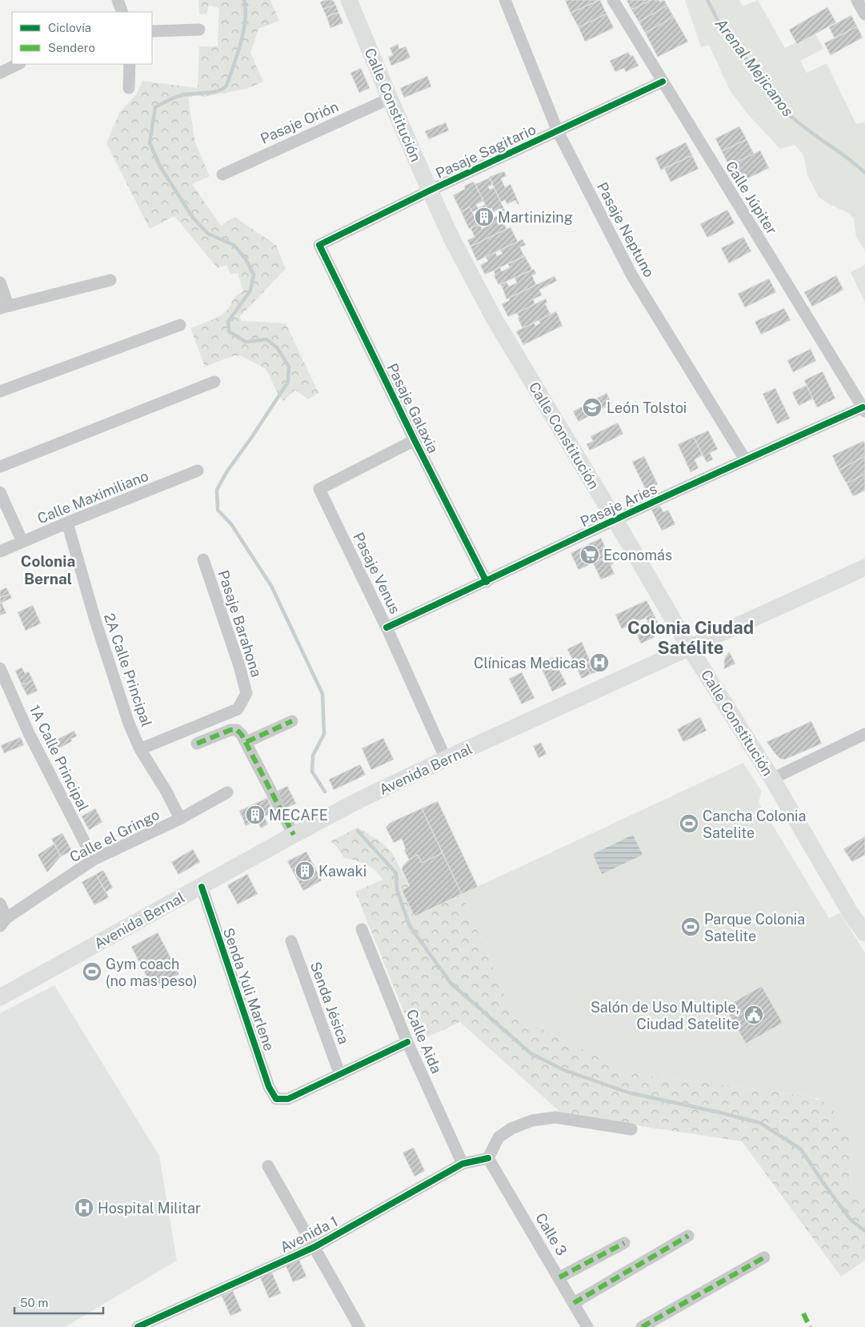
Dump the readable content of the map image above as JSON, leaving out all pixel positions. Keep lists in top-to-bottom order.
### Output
{
  "streets": {
    "main road": ["Calle Constitución", "Avenida Bernal"],
    "street": [
      "Pasaje Orión",
      "Pasaje Sagitario",
      "Calle Júpiter",
      "Pasaje Neptuno",
      "Pasaje Galaxia",
      "Calle Maximiliano",
      "Pasaje Aries",
      "Pasaje Venus",
      "Pasaje Barahona",
      "2A Calle Principal",
      "1A Calle Principal",
      "Calle el Gringo",
      "Senda Yuli Marlene",
      "Senda Jésica",
      "Calle Aida",
      "Avenida 1",
      "Calle 3"
    ]
  },
  "crossings": [
    ["Calle Constitución", "Pasaje Orión"],
    ["Calle Constitución", "Pasaje Sagitario"],
    ["Calle Constitución", "Pasaje Aries"],
    ["Calle Constitución", "Avenida Bernal"],
    ["Pasaje Sagitario", "Calle Júpiter"],
    ["Pasaje Sagitario", "Pasaje Neptuno"],
    ["Pasaje Sagitario", "Pasaje Galaxia"],
    ["Calle Júpiter", "Pasaje Aries"],
    ["Pasaje Neptuno", "Pasaje Aries"],
    ["Pasaje Galaxia", "Pasaje Aries"],
    ["Pasaje Galaxia", "Pasaje Venus"],
    ["Calle Maximiliano", "2A Calle Principal"],
    ["Pasaje Aries", "Pasaje Venus"],
    ["Pasaje Venus", "Avenida Bernal"],
    ["Pasaje Barahona", "2A Calle Principal"],
    ["2A Calle Principal", "Calle el Gringo"],
    ["1A Calle Principal", "Calle el Gringo"],
    ["Avenida Bernal", "Senda Yuli Marlene"],
    ["Senda Yuli Marlene", "Senda Jésica"],
    ["Calle Aida", "Avenida 1"],
    ["Avenida 1", "Calle 3"]
  ],
  "districts": ["Colonia Bernal", "Colonia Ciudad Satélite"],
  "water": ["Arenal Mejicanos"],
  "places": {
    "building": ["Martinizing", "MECAFE", "Kawaki"],
    "school or university": ["León Tolstoi"],
    "supermarket": ["Economás"],
    "hospital": ["Clínicas Medicas", "Hospital Militar"],
    "sports": ["Cancha Colonia Satelite", "Parque Colonia Satelite", "Gym coach (no mas peso)"],
    "public building": ["Salón de Uso Multiple, Ciudad Satelite"]
  },
  "legend": ["Ciclovía", "Sendero"],
  "scale_bar": "50 m"
}
